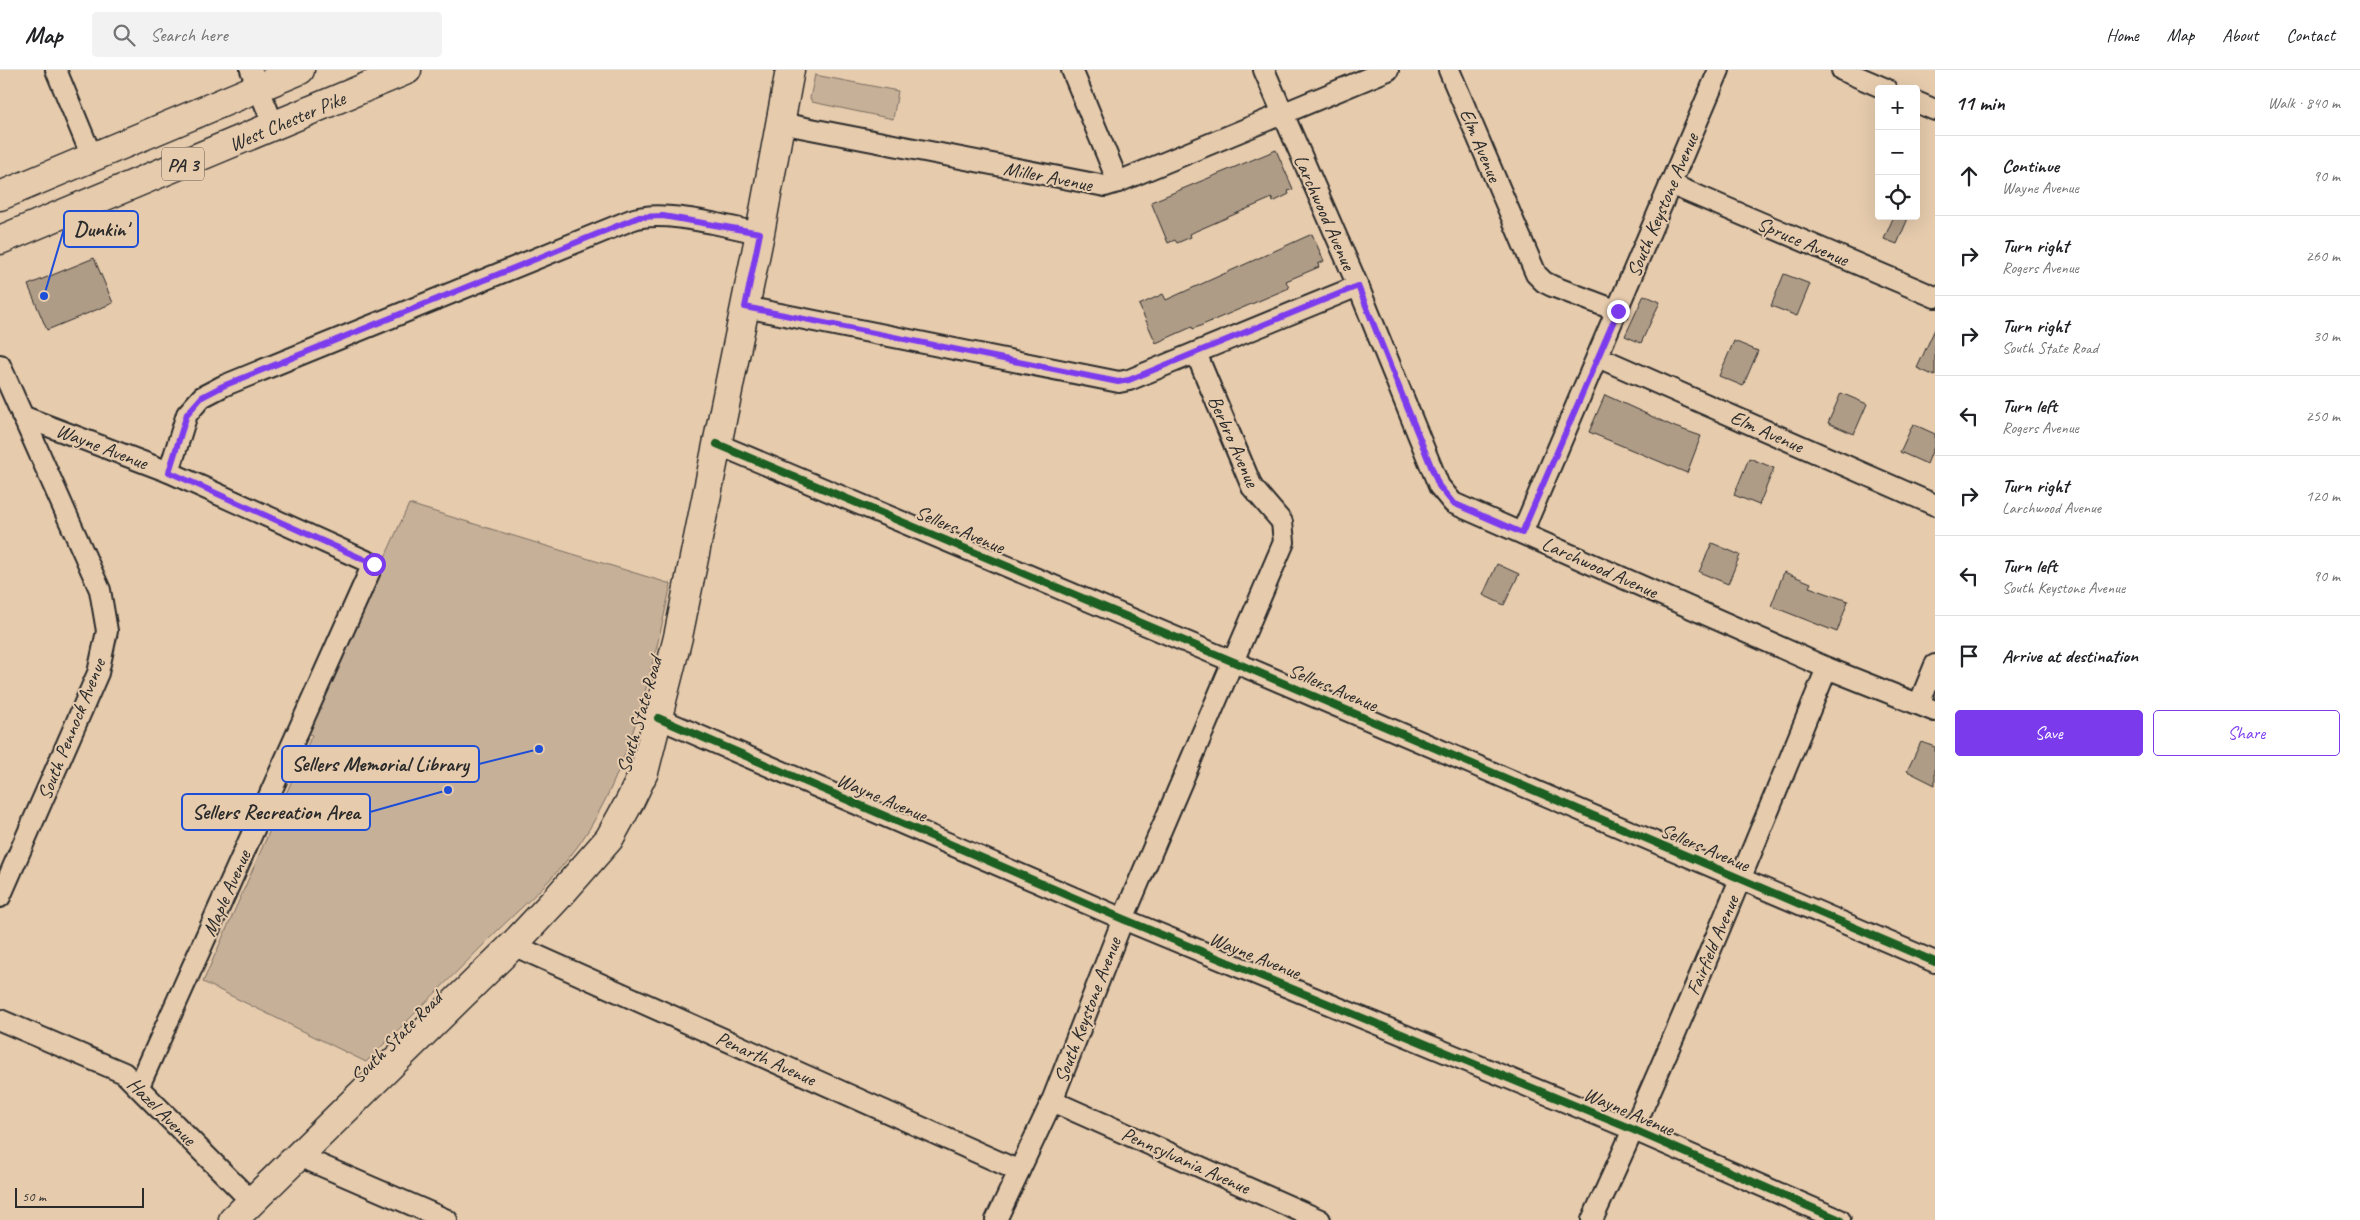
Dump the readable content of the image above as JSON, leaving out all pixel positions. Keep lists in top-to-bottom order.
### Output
{
  "streets": {
    "main road": ["West Chester Pike", "PA 3", "South State Road"],
    "street": [
      "Elm Avenue",
      "Miller Avenue",
      "South Keystone Avenue",
      "Larchwood Avenue",
      "Spruce Avenue",
      "Berbro Avenue",
      "Wayne Avenue",
      "Sellers Avenue",
      "South Pennock Avenue",
      "Maple Avenue",
      "Fairfield Avenue",
      "Penarth Avenue",
      "Hazel Avenue",
      "Pennsylvania Avenue"
    ]
  },
  "crossings": [
    ["Elm Avenue", "South Keystone Avenue"],
    ["Miller Avenue", "Larchwood Avenue"],
    ["Miller Avenue", "South State Road"],
    ["South Keystone Avenue", "Larchwood Avenue"],
    ["South Keystone Avenue", "Spruce Avenue"],
    ["South Keystone Avenue", "Berbro Avenue"],
    ["South Keystone Avenue", "Wayne Avenue"],
    ["South Keystone Avenue", "Sellers Avenue"],
    ["South Keystone Avenue", "Penarth Avenue"],
    ["South Keystone Avenue", "Pennsylvania Avenue"],
    ["Larchwood Avenue", "Fairfield Avenue"],
    ["Berbro Avenue", "Sellers Avenue"],
    ["Wayne Avenue", "South State Road"],
    ["Wayne Avenue", "South Pennock Avenue"],
    ["Wayne Avenue", "Maple Avenue"],
    ["Wayne Avenue", "Fairfield Avenue"],
    ["Sellers Avenue", "South State Road"],
    ["Sellers Avenue", "Fairfield Avenue"],
    ["South State Road", "Penarth Avenue"],
    ["South State Road", "Hazel Avenue"],
    ["Maple Avenue", "Hazel Avenue"]
  ],
  "places": ["Dunkin'", "Sellers Memorial Library", "Sellers Recreation Area"],
  "scale_bar": "50 m",
  "page": {
    "header": "Map",
    "search": "Search here",
    "nav": [
      "Home",
      "Map",
      "About",
      "Contact"
    ],
    "heading": ["11 min", "Walk · 840 m"],
    "map_buttons": ["+", "−"],
    "list": [
      ["Continue", "Wayne Avenue", "90 m"],
      ["Turn right", "Rogers Avenue", "260 m"],
      ["Turn right", "South State Road", "30 m"],
      ["Turn left", "Rogers Avenue", "250 m"],
      ["Turn right", "Larchwood Avenue", "120 m"],
      ["Turn left", "South Keystone Avenue", "90 m"],
      "Arrive at destination"
    ],
    "buttons": ["Save", "Share"],
    "scale": "50 m"
  }
}
